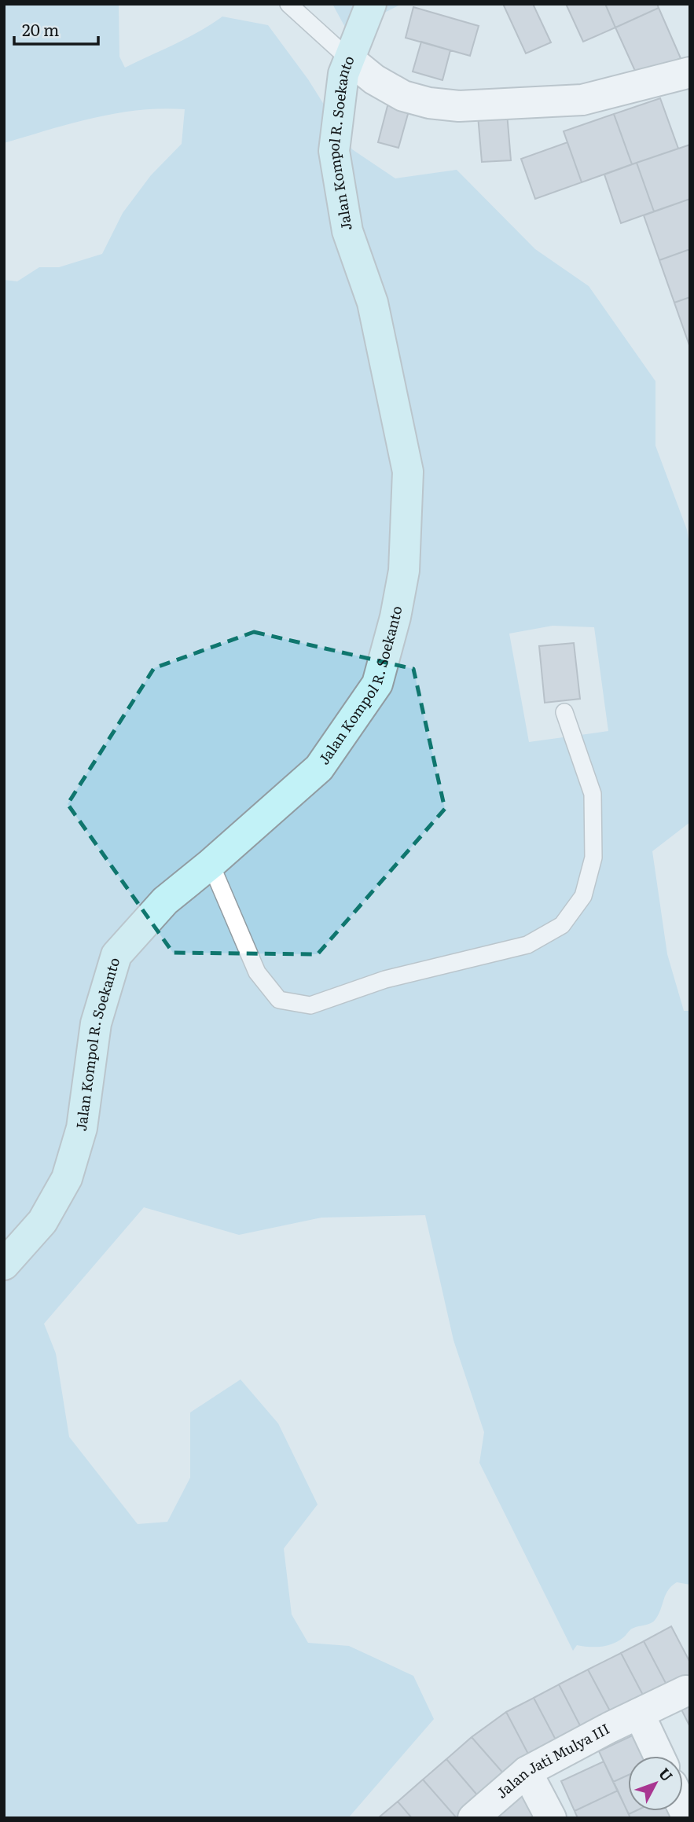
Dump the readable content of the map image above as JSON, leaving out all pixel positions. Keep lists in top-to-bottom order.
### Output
{
  "streets": {
    "main road": ["Jalan Kompol R. Soekanto"],
    "street": ["Jalan Jati Mulya III"]
  },
  "scale_bar": "20 m",
  "north": "top right"
}
